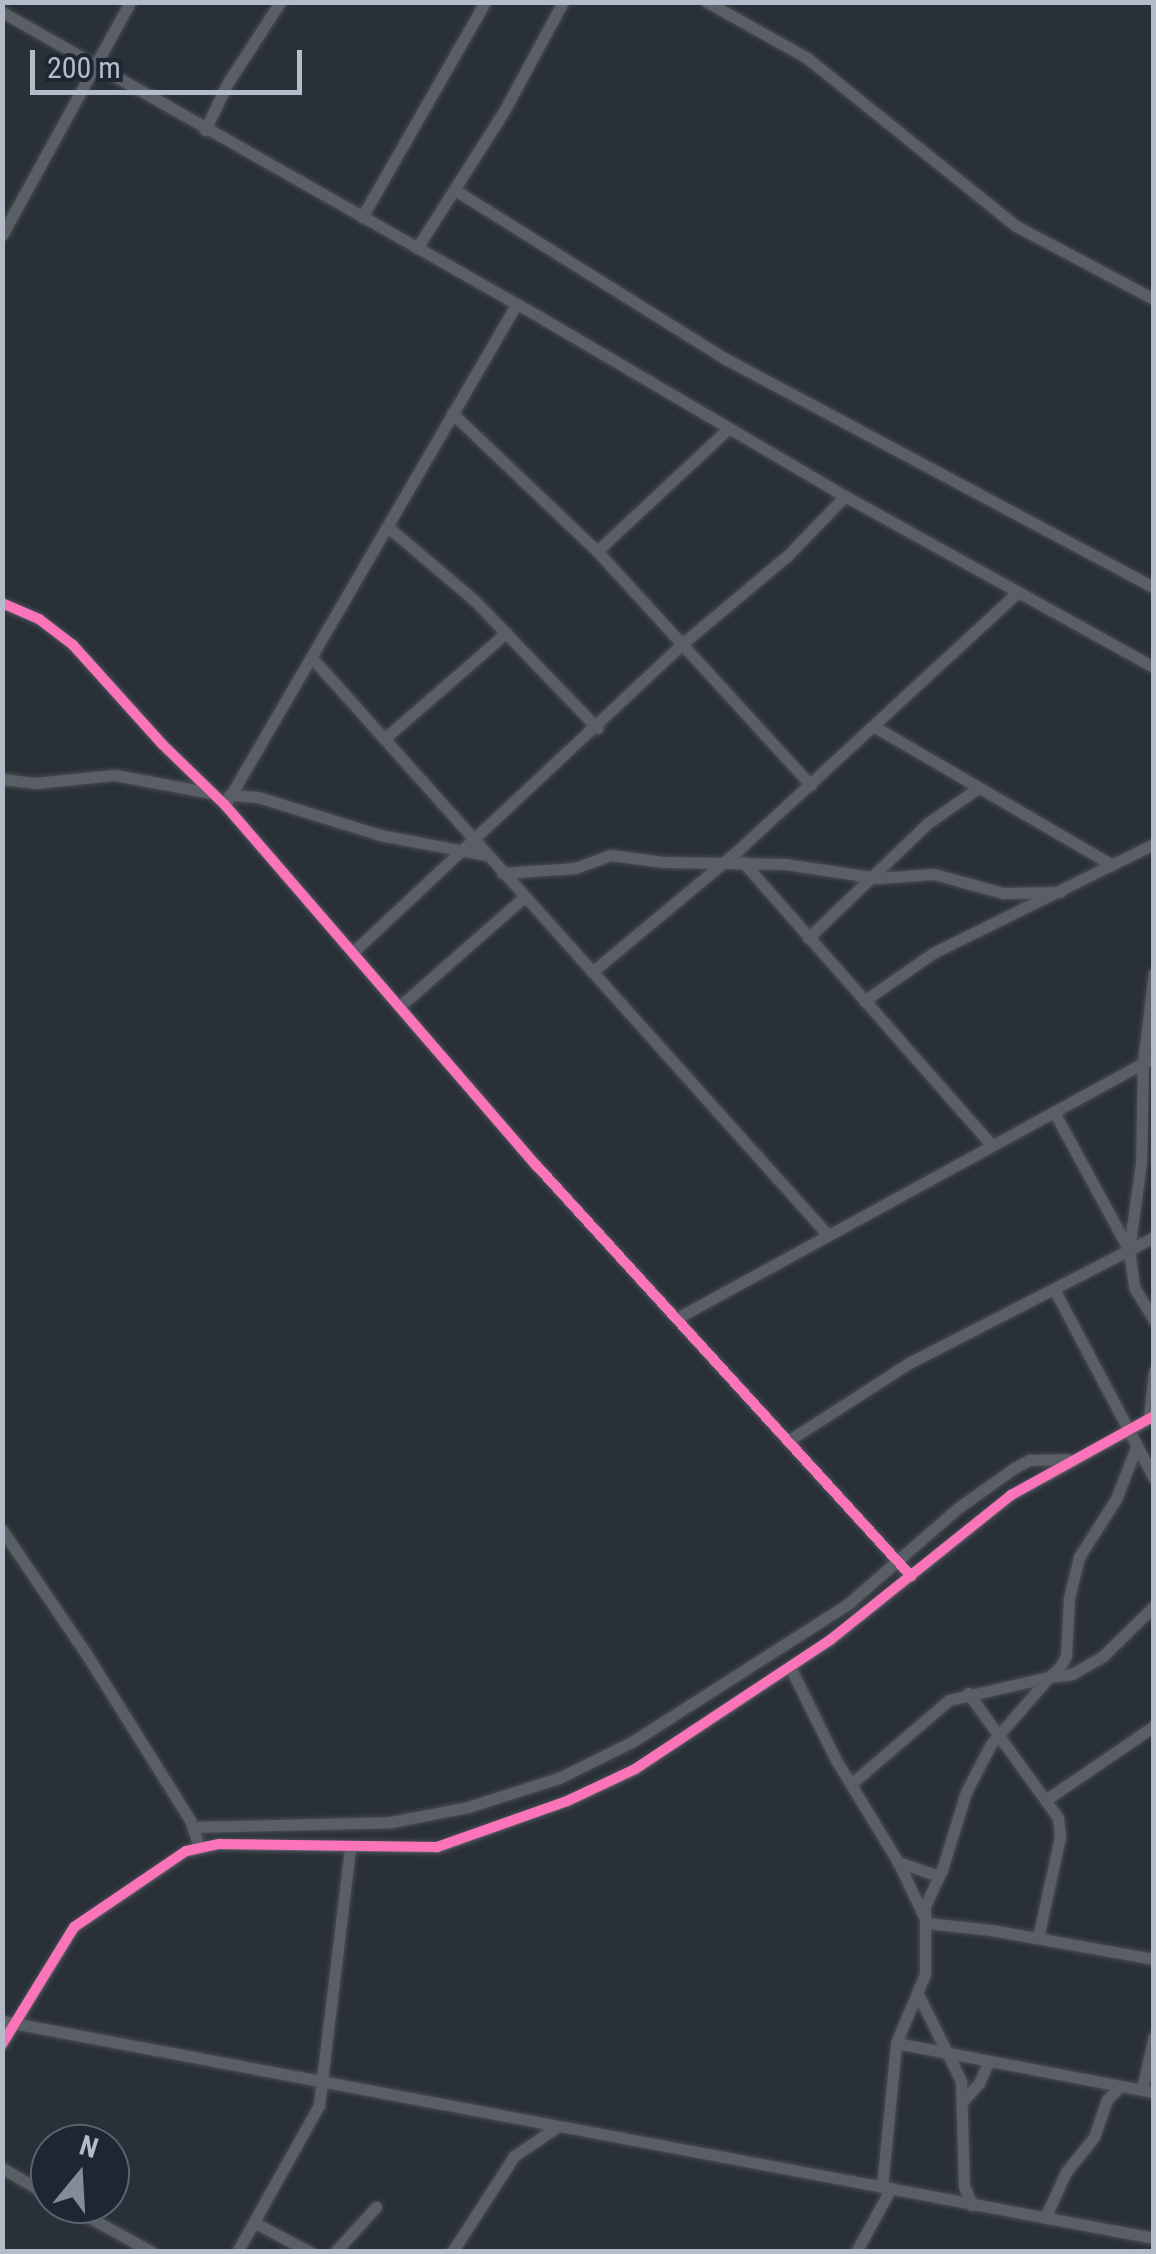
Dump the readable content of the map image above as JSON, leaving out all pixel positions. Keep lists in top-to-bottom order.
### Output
{
  "scale_bar": "200 m",
  "north": "top"
}
